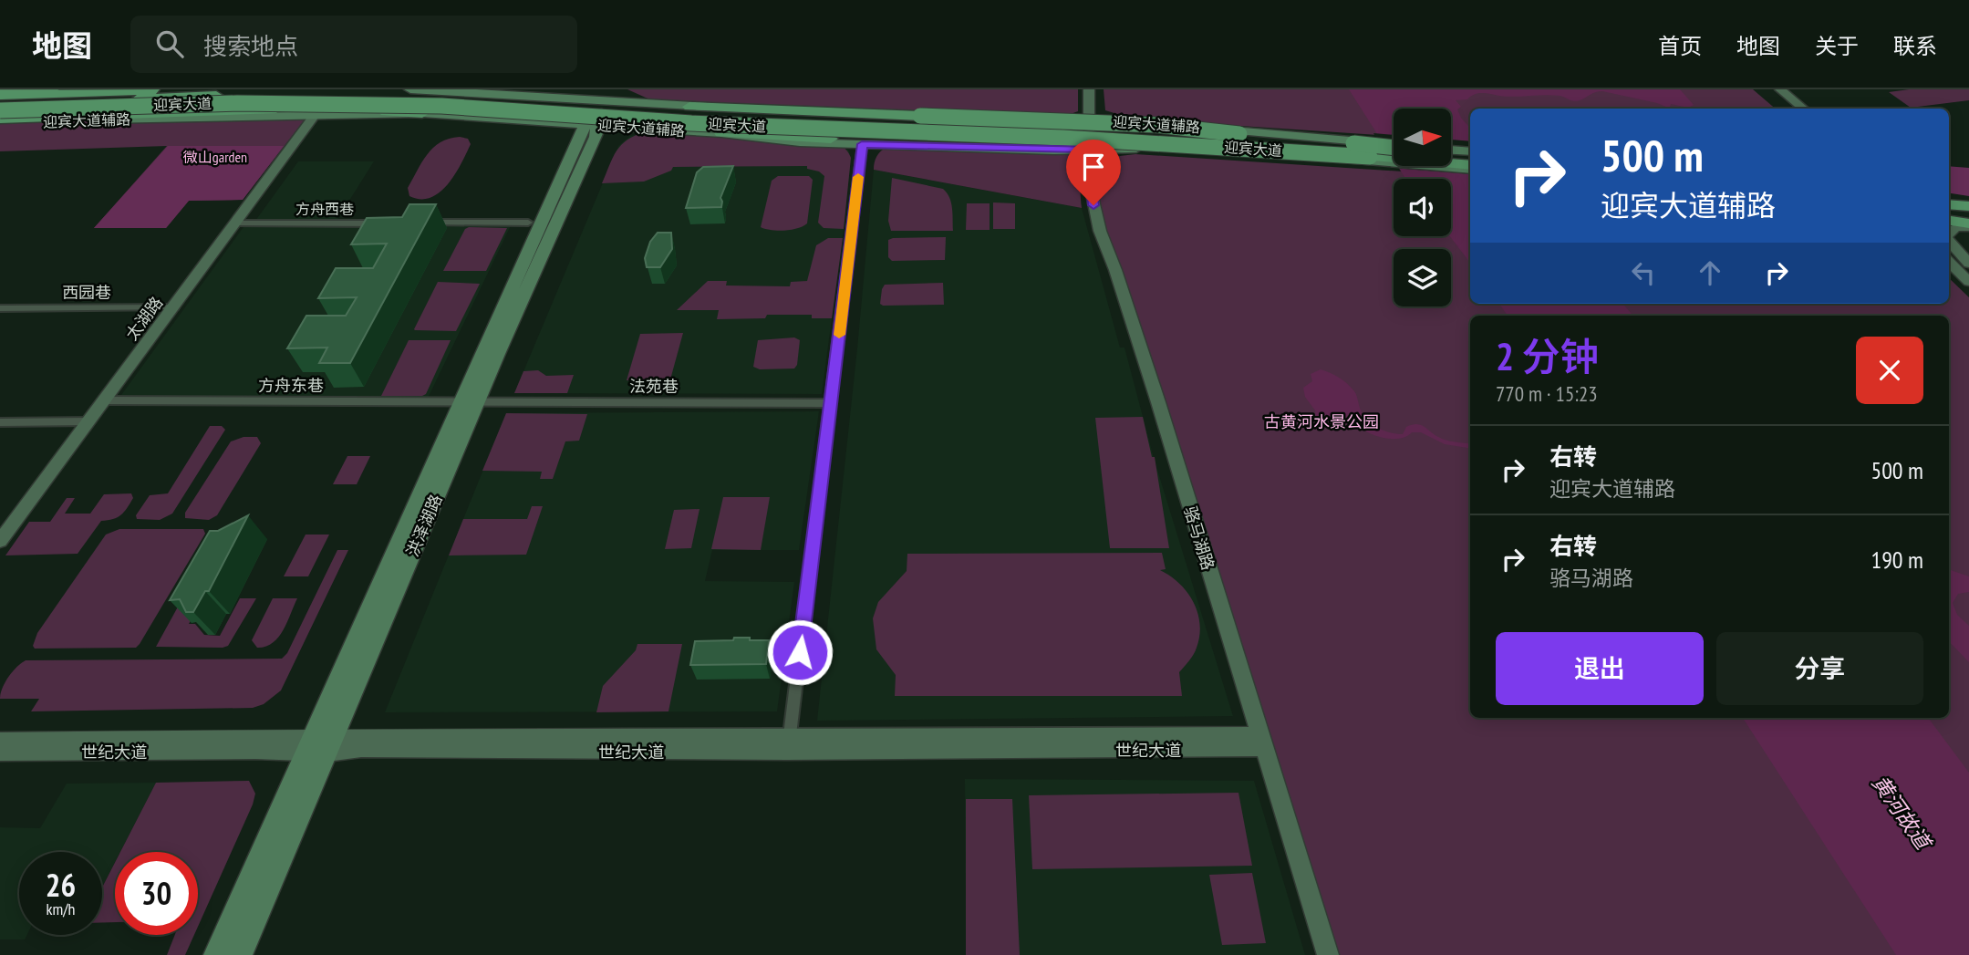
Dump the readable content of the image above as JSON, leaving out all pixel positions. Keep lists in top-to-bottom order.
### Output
{
  "streets": {
    "highway": ["迎宾大道"],
    "main road": ["迎宾大道辅路", "洪泽湖路"],
    "street": [
      "方舟西巷",
      "西园巷",
      "太湖路",
      "方舟东巷",
      "法苑巷",
      "骆马湖路",
      "世纪大道"
    ]
  },
  "crossings": [
    ["迎宾大道", "迎宾大道辅路"],
    ["迎宾大道", "洪泽湖路"],
    ["迎宾大道辅路", "太湖路"],
    ["迎宾大道辅路", "洪泽湖路"],
    ["迎宾大道辅路", "骆马湖路"],
    ["方舟西巷", "太湖路"],
    ["西园巷", "太湖路"],
    ["太湖路", "方舟东巷"],
    ["方舟东巷", "法苑巷"],
    ["方舟东巷", "洪泽湖路"],
    ["法苑巷", "洪泽湖路"],
    ["洪泽湖路", "世纪大道"],
    ["骆马湖路", "世纪大道"]
  ],
  "water": ["黄河故道"],
  "parks": ["微山garden", "古黄河水景公园"],
  "north": "right",
  "page": {
    "header": "地图",
    "search": "搜索地点",
    "nav": [
      "首页",
      "地图",
      "关于",
      "联系"
    ],
    "turn": ["500 m", "迎宾大道辅路"],
    "heading": ["2 分钟", "770 m · 15:23"],
    "list": [
      {
        "name": "右转",
        "note": "迎宾大道辅路",
        "value": "500 m"
      },
      {
        "name": "右转",
        "note": "骆马湖路",
        "value": "190 m"
      }
    ],
    "buttons": ["退出", "分享"],
    "speed": "26 km/h",
    "limit": "30"
  }
}
